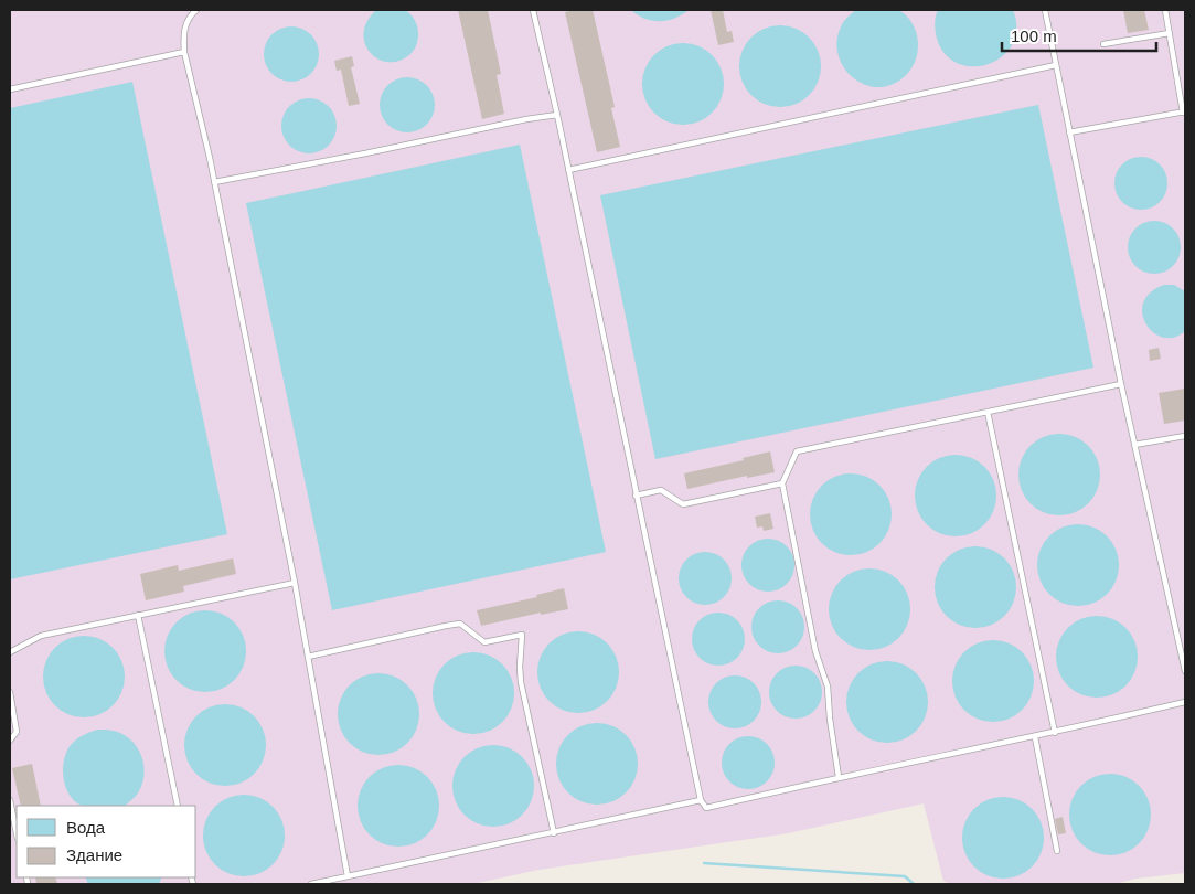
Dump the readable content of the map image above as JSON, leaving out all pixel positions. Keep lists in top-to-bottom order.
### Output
{
  "legend": ["Вода", "Здание"],
  "scale_bar": "100 m"
}
